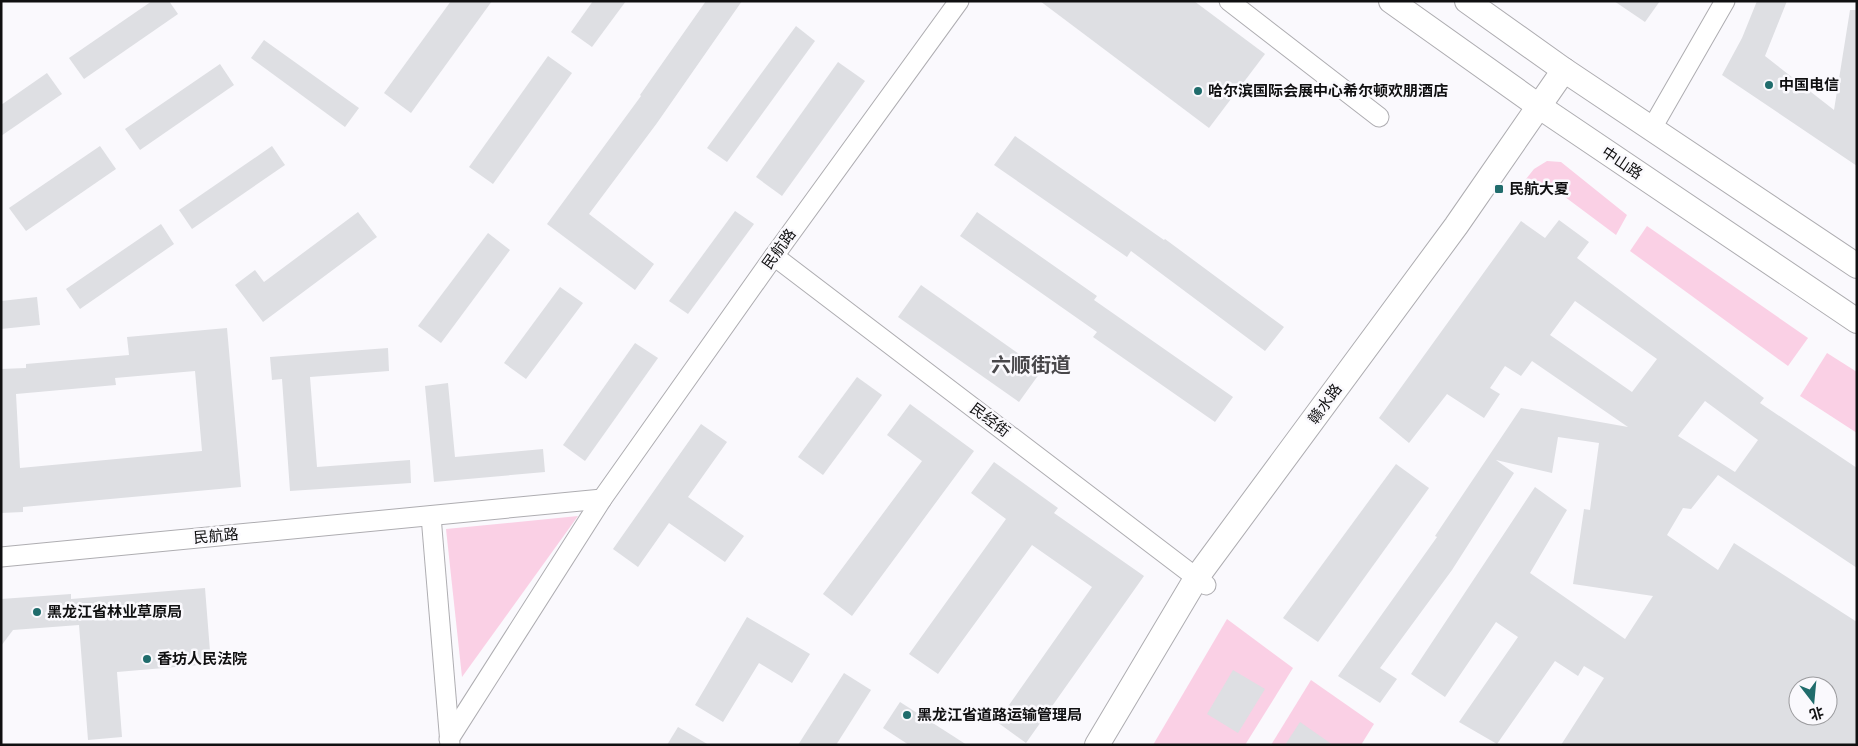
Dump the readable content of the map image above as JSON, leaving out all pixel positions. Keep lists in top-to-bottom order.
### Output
{
  "streets": {
    "main road": ["中山路", "赣水路"],
    "street": ["民航路", "民经街"]
  },
  "crossings": [
    ["中山路", "赣水路"],
    ["民航路", "民经街"],
    ["赣水路", "民经街"]
  ],
  "districts": ["六顺街道"],
  "places": {
    "other": [
      "中国电信",
      "哈尔滨国际会展中心希尔顿欢朋酒店",
      "黑龙江省林业草原局",
      "香坊人民法院",
      "黑龙江省道路运输管理局"
    ],
    "transit": ["民航大夏"]
  },
  "north": "bottom"
}
